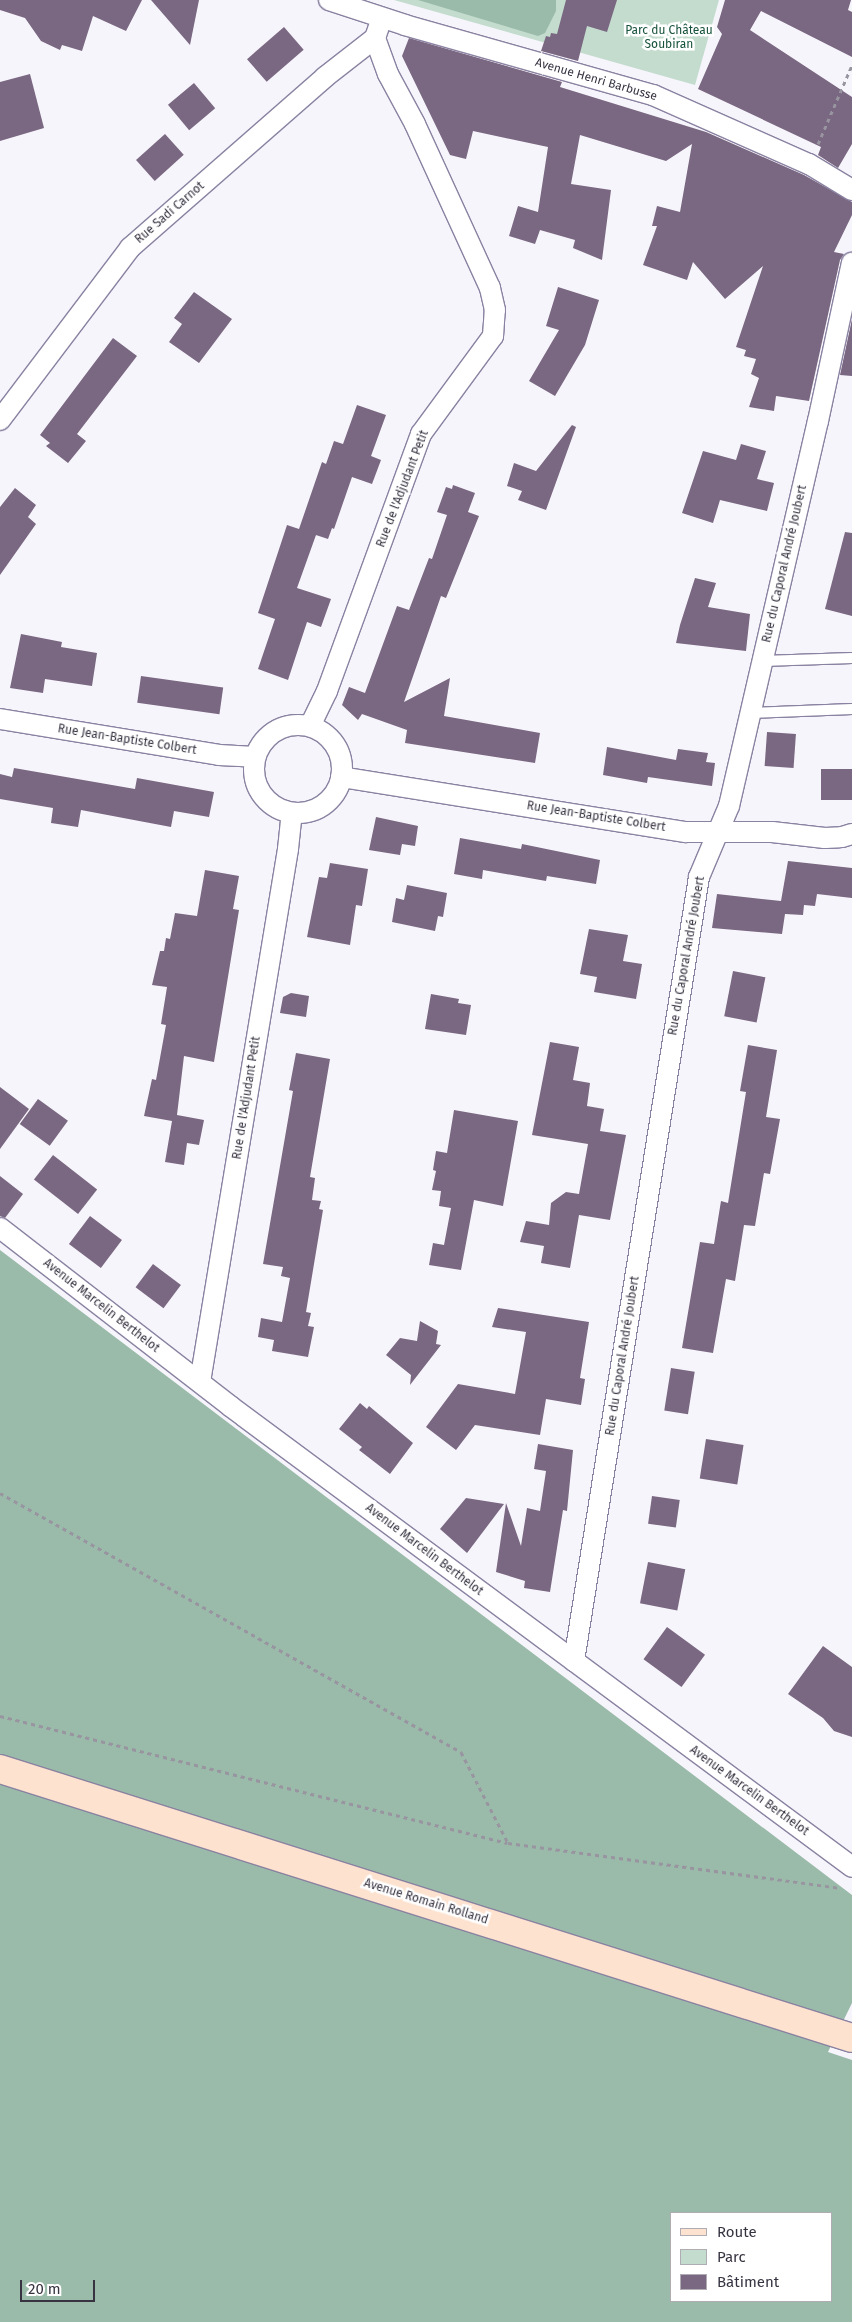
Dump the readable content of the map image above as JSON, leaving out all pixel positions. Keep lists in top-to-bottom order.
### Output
{
  "streets": {
    "main road": ["Avenue Romain Rolland"],
    "street": [
      "Avenue Henri Barbusse",
      "Rue Sadi Carnot",
      "Rue de l'Adjudant Petit",
      "Rue du Caporal André Joubert",
      "Rue Jean-Baptiste Colbert",
      "Avenue Marcelin Berthelot"
    ]
  },
  "crossings": [
    ["Rue Sadi Carnot", "Rue de l'Adjudant Petit"],
    ["Rue de l'Adjudant Petit", "Rue Jean-Baptiste Colbert"],
    ["Rue de l'Adjudant Petit", "Avenue Marcelin Berthelot"],
    ["Rue du Caporal André Joubert", "Rue Jean-Baptiste Colbert"],
    ["Rue du Caporal André Joubert", "Avenue Marcelin Berthelot"]
  ],
  "parks": ["Parc du Château Soubiran"],
  "legend": ["Route", "Parc", "Bâtiment"],
  "scale_bar": "20 m"
}
